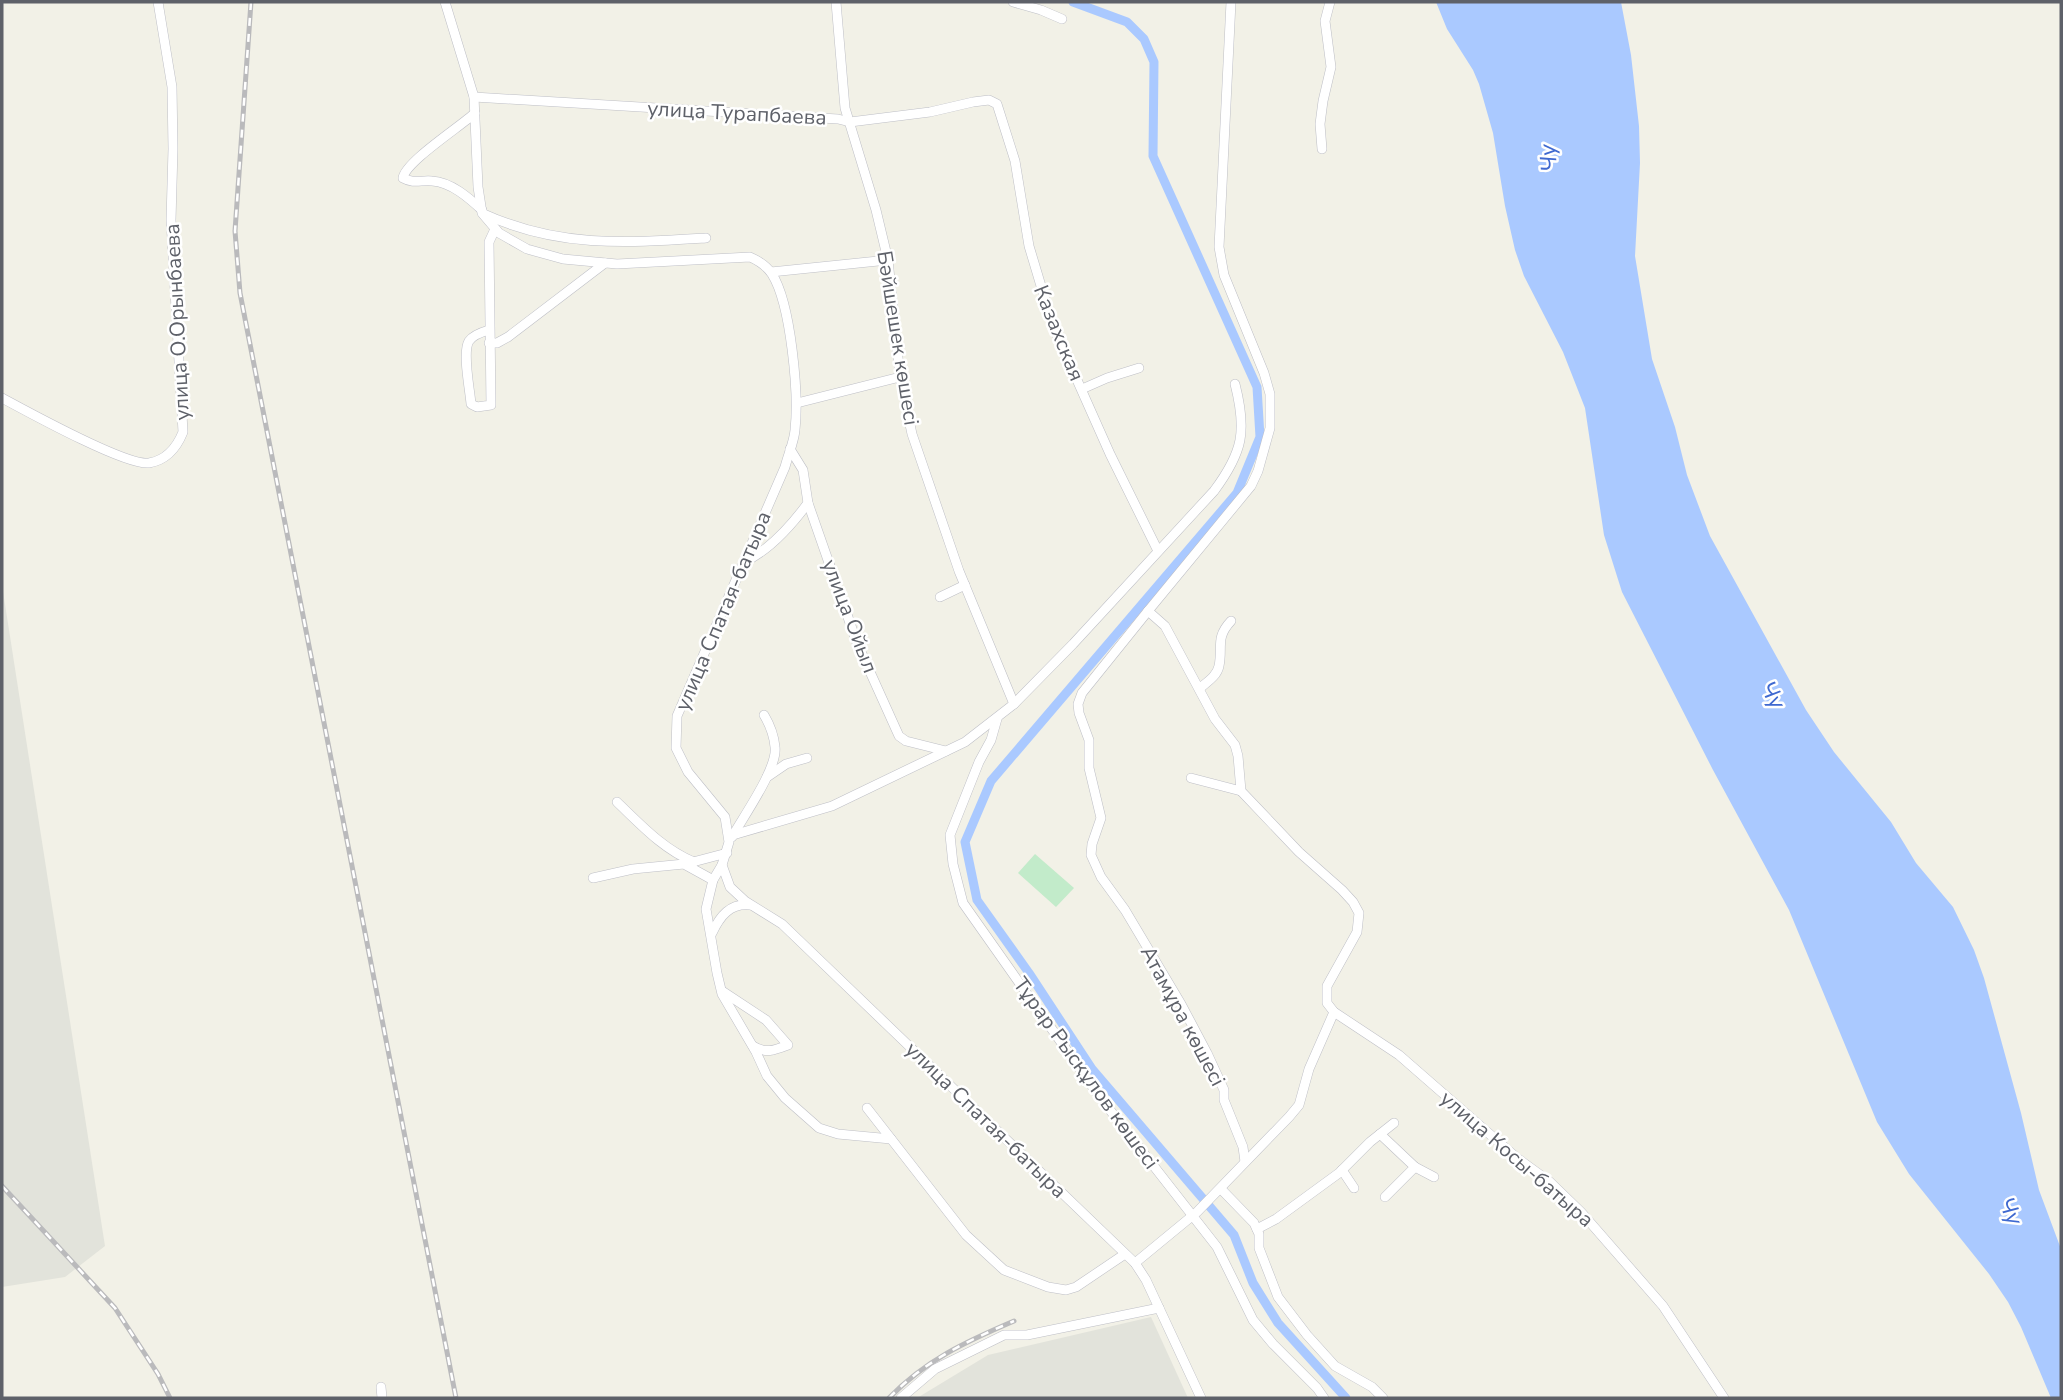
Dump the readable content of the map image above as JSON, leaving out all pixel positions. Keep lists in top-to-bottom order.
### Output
{
  "streets": {
    "street": [
      "улица Турапбаева",
      "улица О.Орынбаева",
      "Казахская",
      "Бәйшешек көшесі",
      "улица Спатая-батыра",
      "улица Ойыл",
      "Атамұра көшесі",
      "Тұрар Рысқұлов көшесі",
      "улица Косы-батыра"
    ]
  },
  "crossings": [
    ["улица Турапбаева", "Казахская"],
    ["улица Турапбаева", "Бәйшешек көшесі"],
    ["улица Спатая-батыра", "улица Ойыл"]
  ],
  "water": ["Чу"]
}
